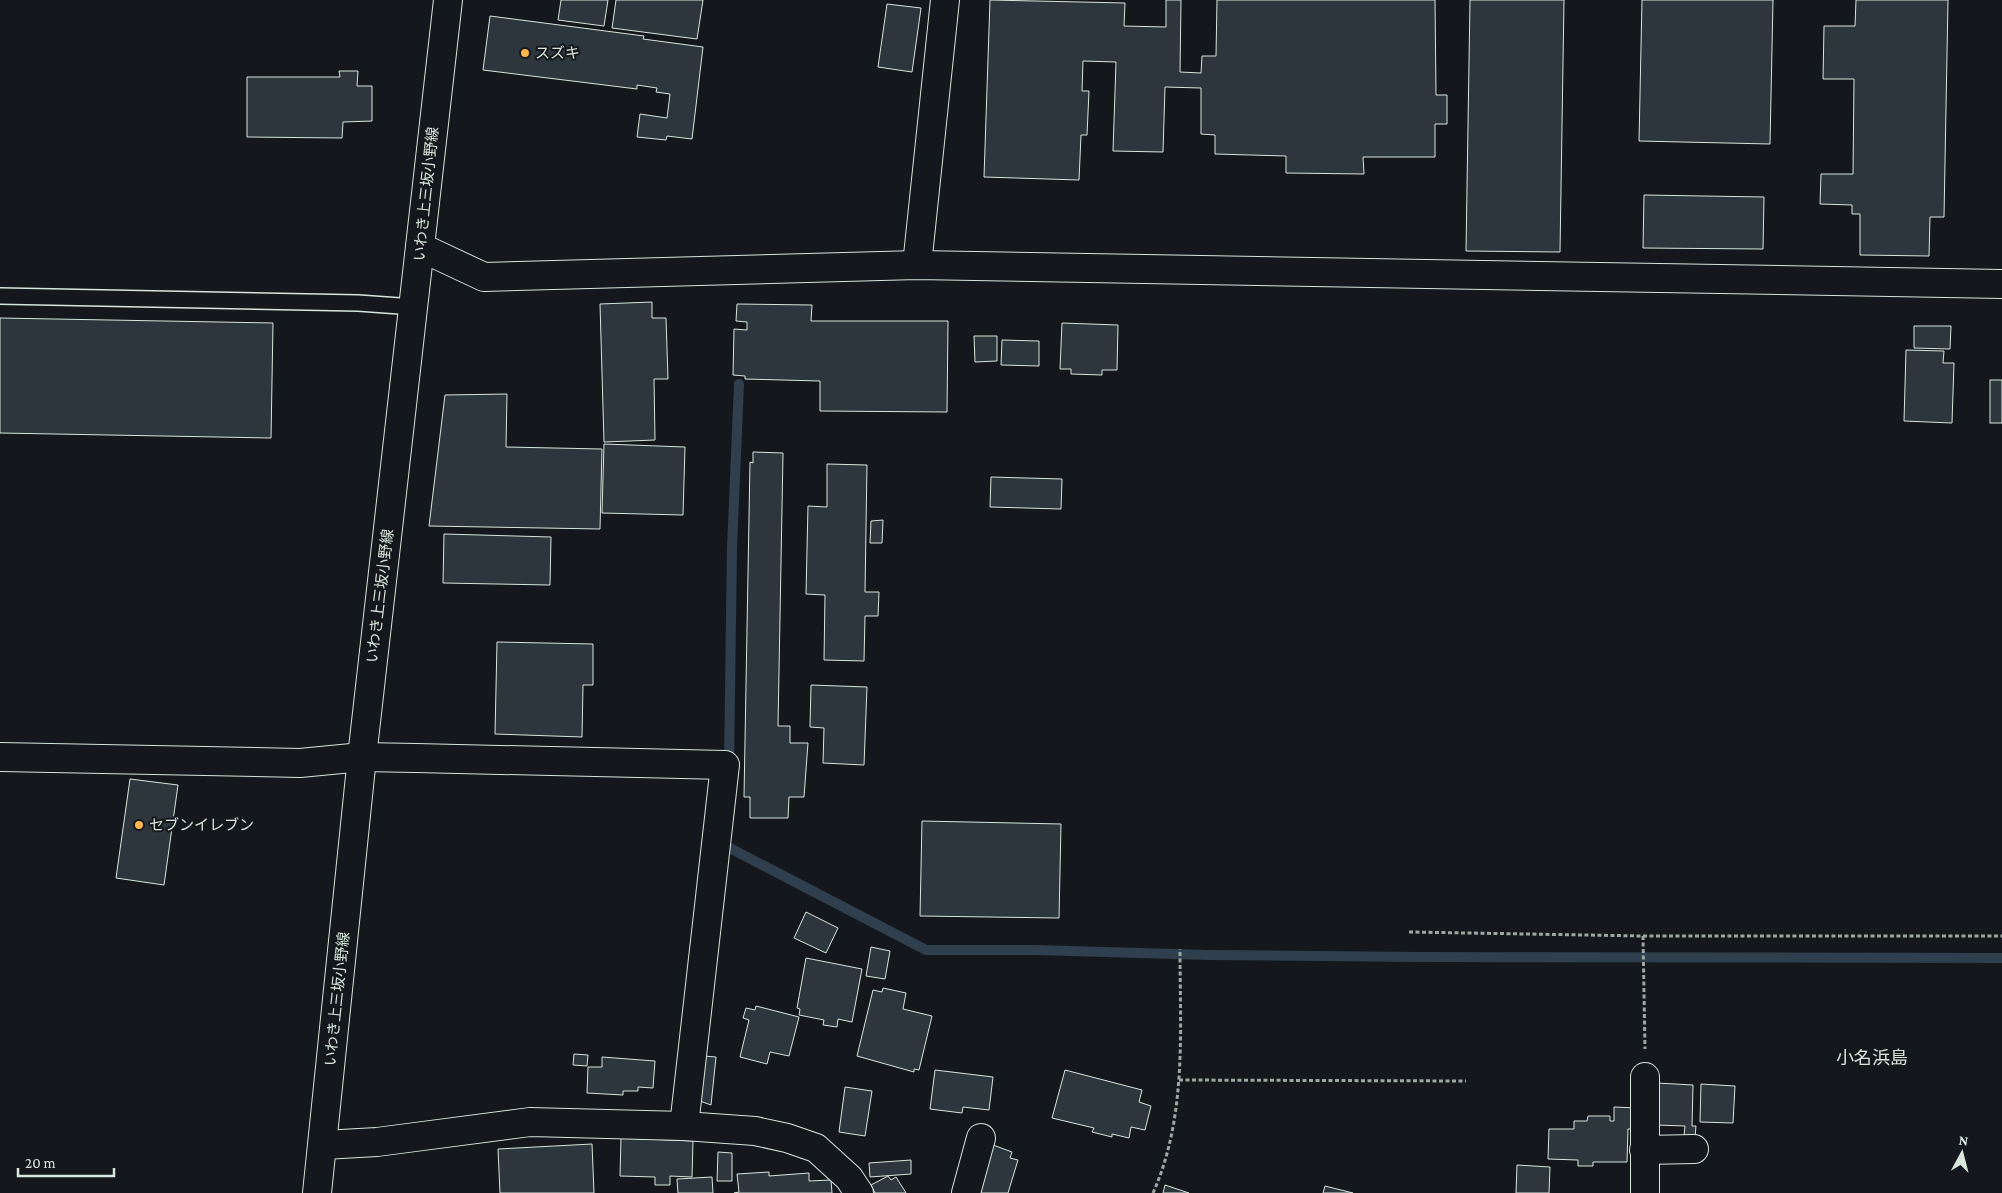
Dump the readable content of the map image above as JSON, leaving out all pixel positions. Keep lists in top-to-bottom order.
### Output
{
  "streets": {
    "street": ["いわき上三坂小野線"]
  },
  "districts": ["小名浜島"],
  "places": ["スズキ", "セブンイレブン"],
  "scale_bar": "20 m",
  "north": "top"
}
